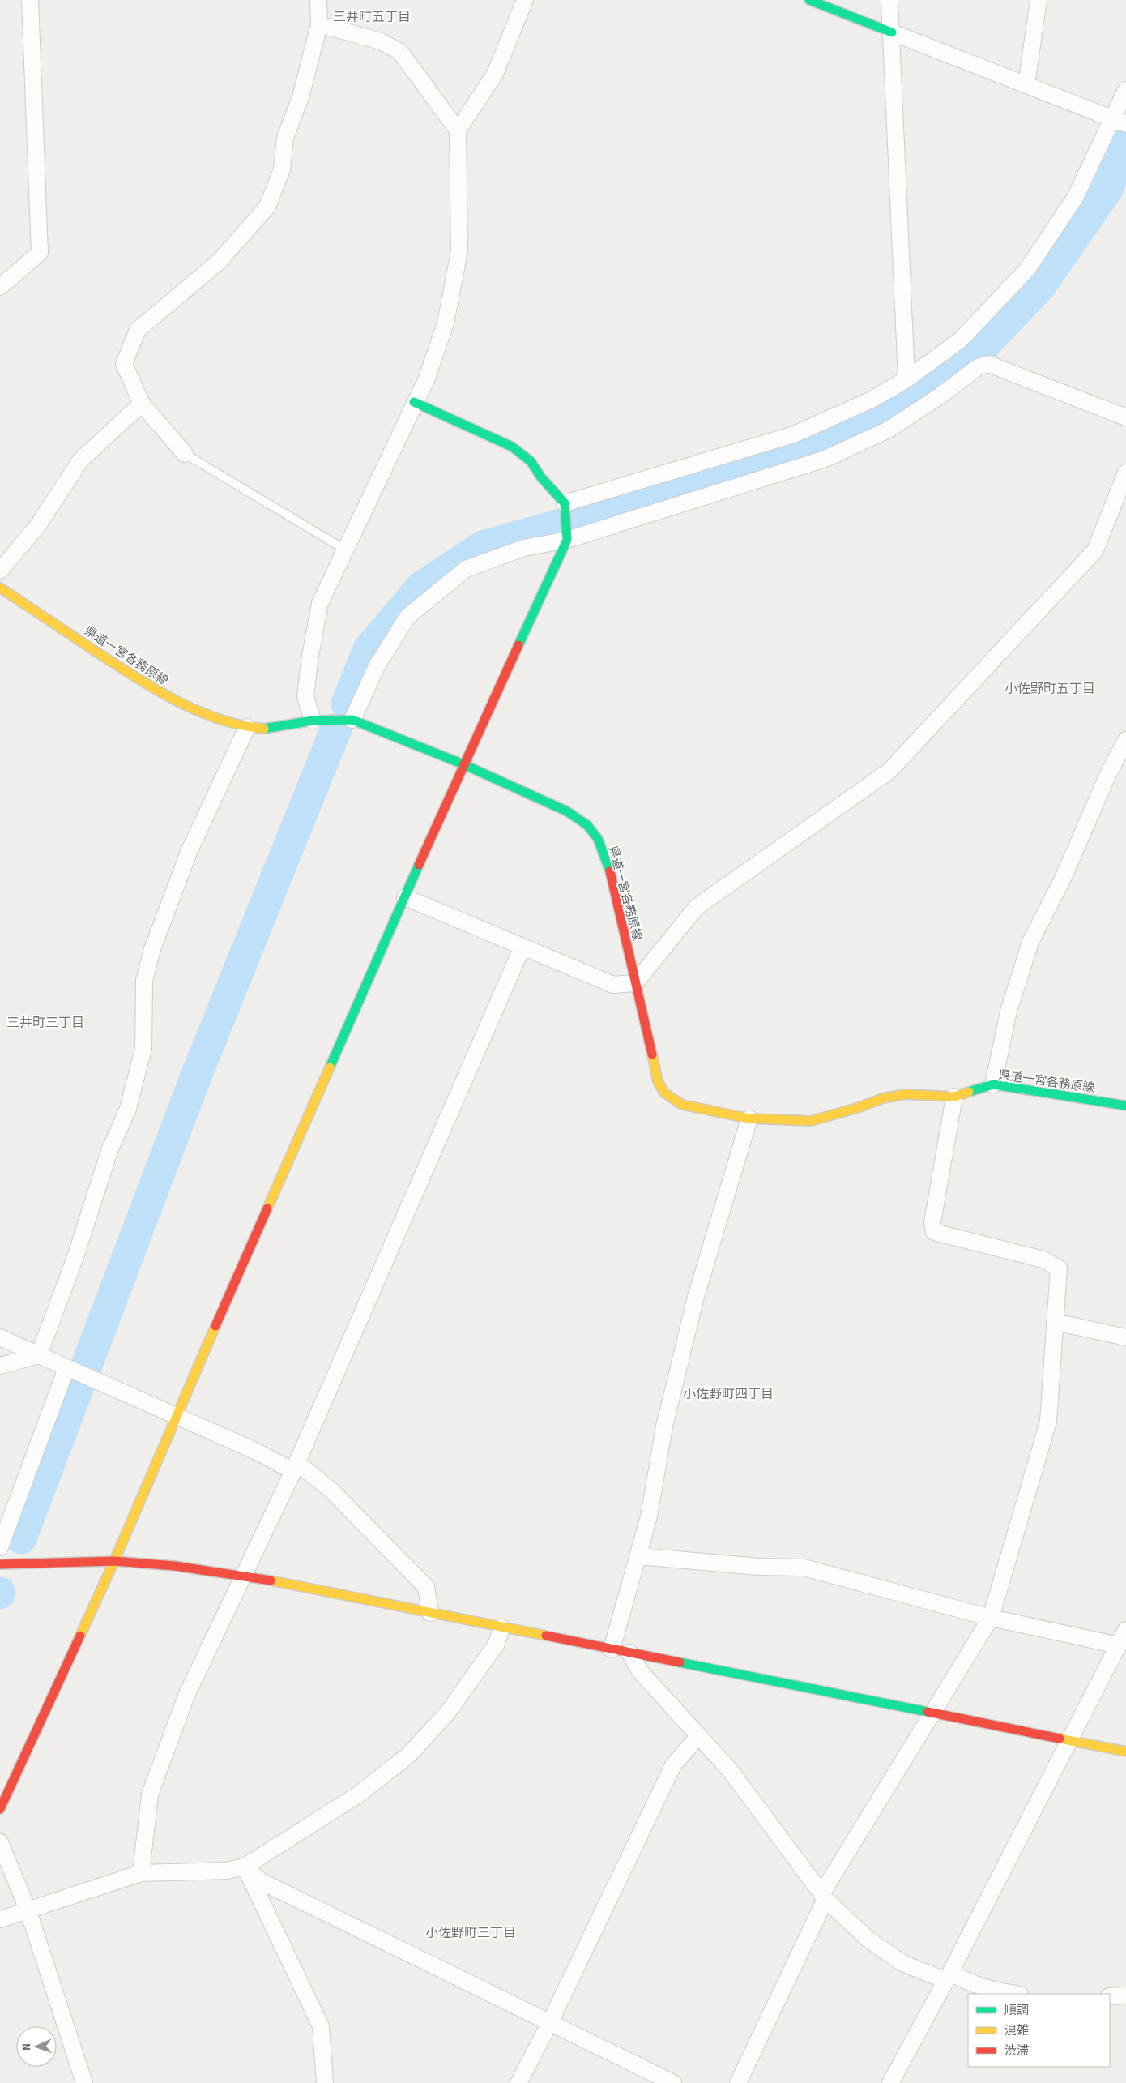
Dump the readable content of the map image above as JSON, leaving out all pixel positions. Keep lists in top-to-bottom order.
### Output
{
  "streets": {
    "street": ["県道一宮各務原線"]
  },
  "districts": [
    "三井町五丁目",
    "小佐野町五丁目",
    "三井町三丁目",
    "小佐野町四丁目",
    "小佐野町三丁目"
  ],
  "legend": ["順調", "混雑", "渋滞"],
  "north": "left"
}
